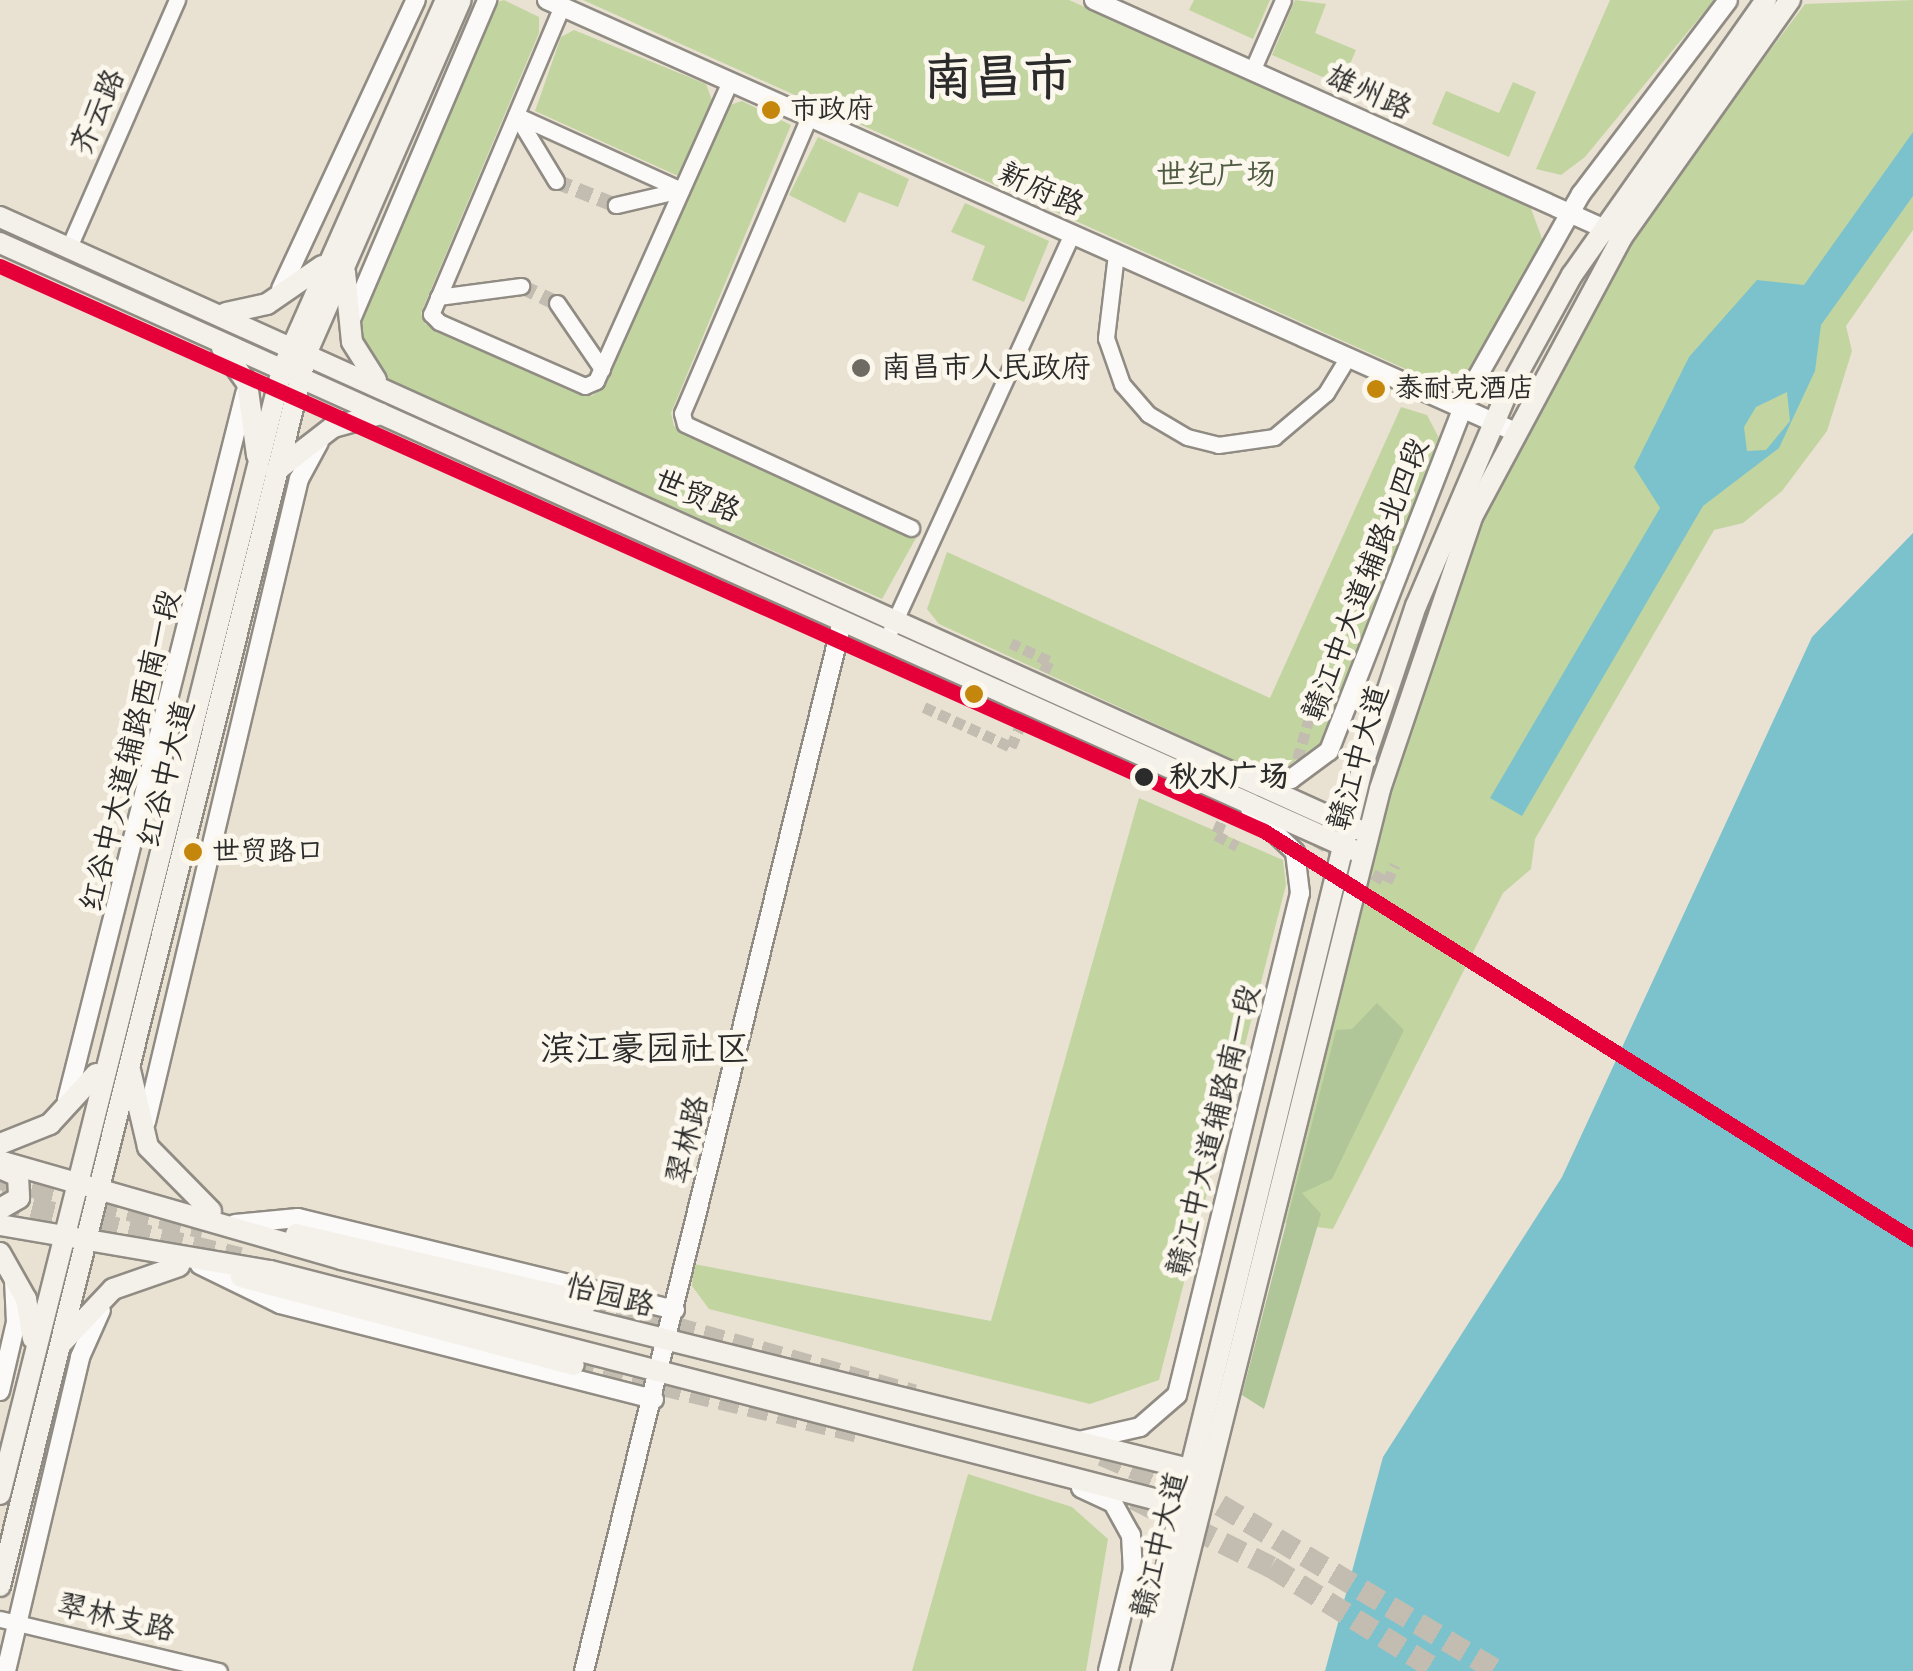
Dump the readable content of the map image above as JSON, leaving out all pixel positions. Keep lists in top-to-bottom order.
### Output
{
  "streets": {
    "main road": [
      "世贸路",
      "赣江中大道",
      "红谷中大道",
      "怡园路"
    ],
    "street": [
      "雄州路",
      "齐云路",
      "新府路",
      "赣江中大道辅路北四段",
      "红谷中大道辅路西南一段",
      "赣江中大道辅路南一段",
      "翠林路",
      "翠林支路"
    ]
  },
  "crossings": [
    ["雄州路", "赣江中大道辅路北四段"],
    ["雄州路", "赣江中大道"],
    ["齐云路", "世贸路"],
    ["新府路", "赣江中大道辅路北四段"],
    ["新府路", "赣江中大道"],
    ["世贸路", "赣江中大道辅路北四段"],
    ["世贸路", "赣江中大道"],
    ["世贸路", "红谷中大道"],
    ["世贸路", "赣江中大道辅路南一段"],
    ["世贸路", "翠林路"],
    ["赣江中大道辅路北四段", "赣江中大道辅路南一段"],
    ["赣江中大道", "怡园路"],
    ["红谷中大道", "怡园路"],
    ["赣江中大道辅路南一段", "怡园路"],
    ["翠林路", "怡园路"]
  ],
  "districts": ["南昌市", "滨江豪园社区"],
  "parks": ["世纪广场"],
  "places": [
    "市政府",
    "南昌市人民政府",
    "泰耐克酒店",
    "秋水广场",
    "世贸路口"
  ]
}
